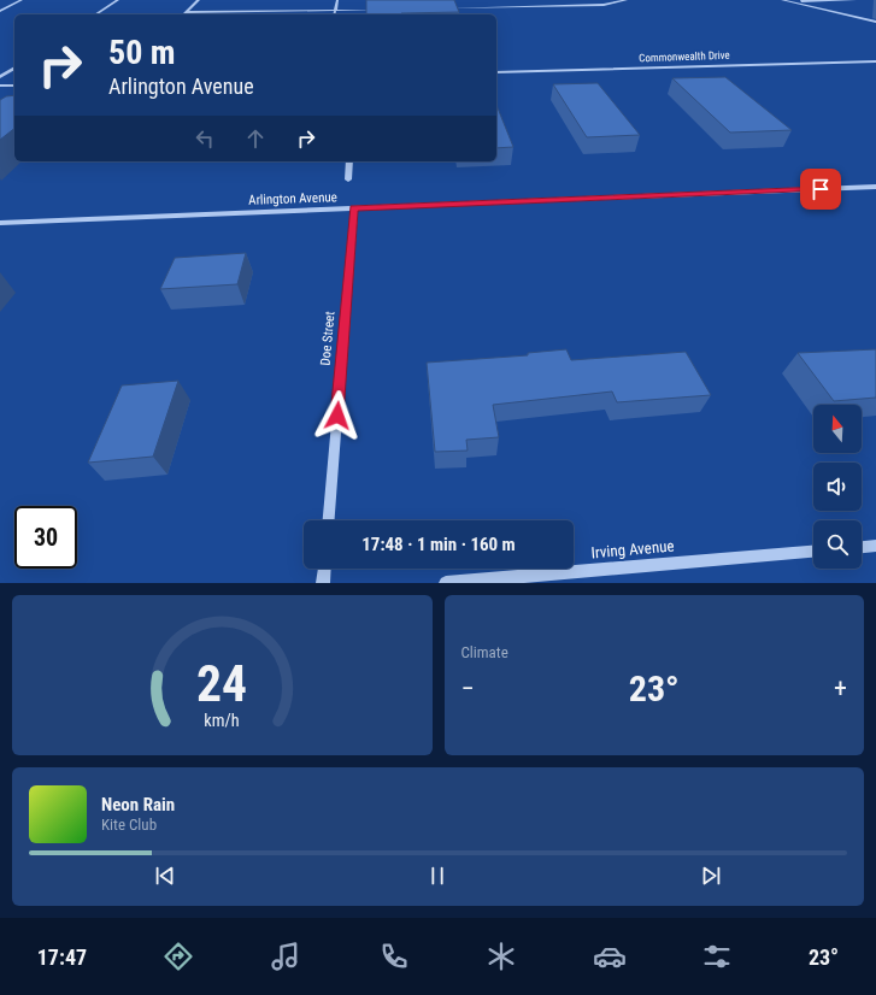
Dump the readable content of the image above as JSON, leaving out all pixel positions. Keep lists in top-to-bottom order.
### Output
{
  "streets": {
    "street": [
      "Commonwealth Drive",
      "Arlington Avenue",
      "Doe Street",
      "Irving Avenue"
    ]
  },
  "crossings": [
    ["Arlington Avenue", "Doe Street"]
  ],
  "north": "top",
  "page": {
    "turn": ["50 m", "Arlington Avenue"],
    "limit": "30",
    "trip": "17:48 · 1 min · 160 m",
    "tile": "Climate",
    "heat": ["−", "23°", "+"],
    "song": ["Neon Rain", "Kite Club"],
    "tabs": ["17:47", "23°"],
    "gauge": ["24", "km/h"]
  }
}
